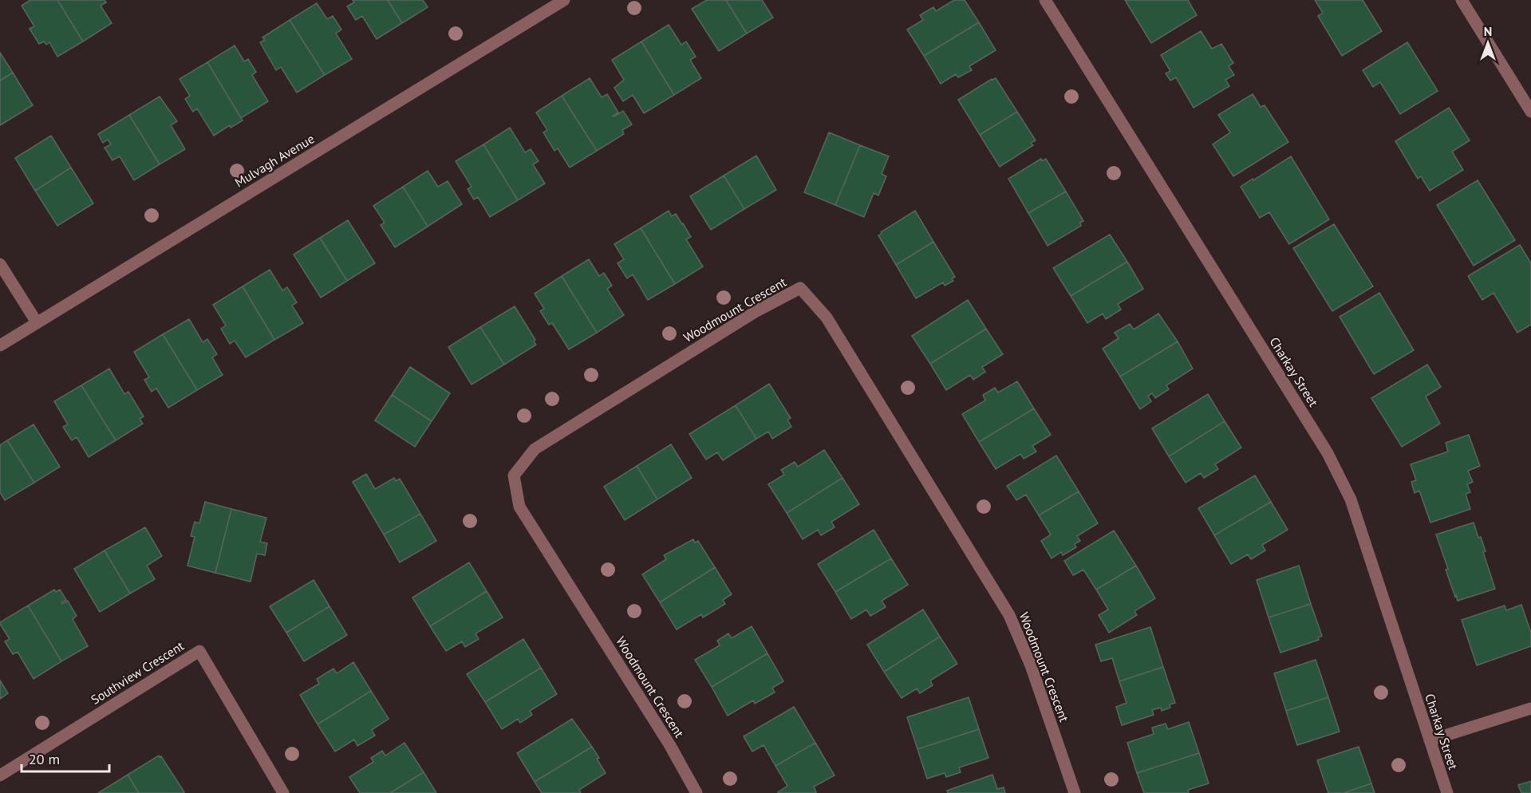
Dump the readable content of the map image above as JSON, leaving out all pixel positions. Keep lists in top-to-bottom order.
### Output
{
  "streets": {
    "street": [
      "Mulvagh Avenue",
      "Woodmount Crescent",
      "Charkay Street",
      "Southview Crescent"
    ]
  },
  "scale_bar": "20 m",
  "north": "top"
}
